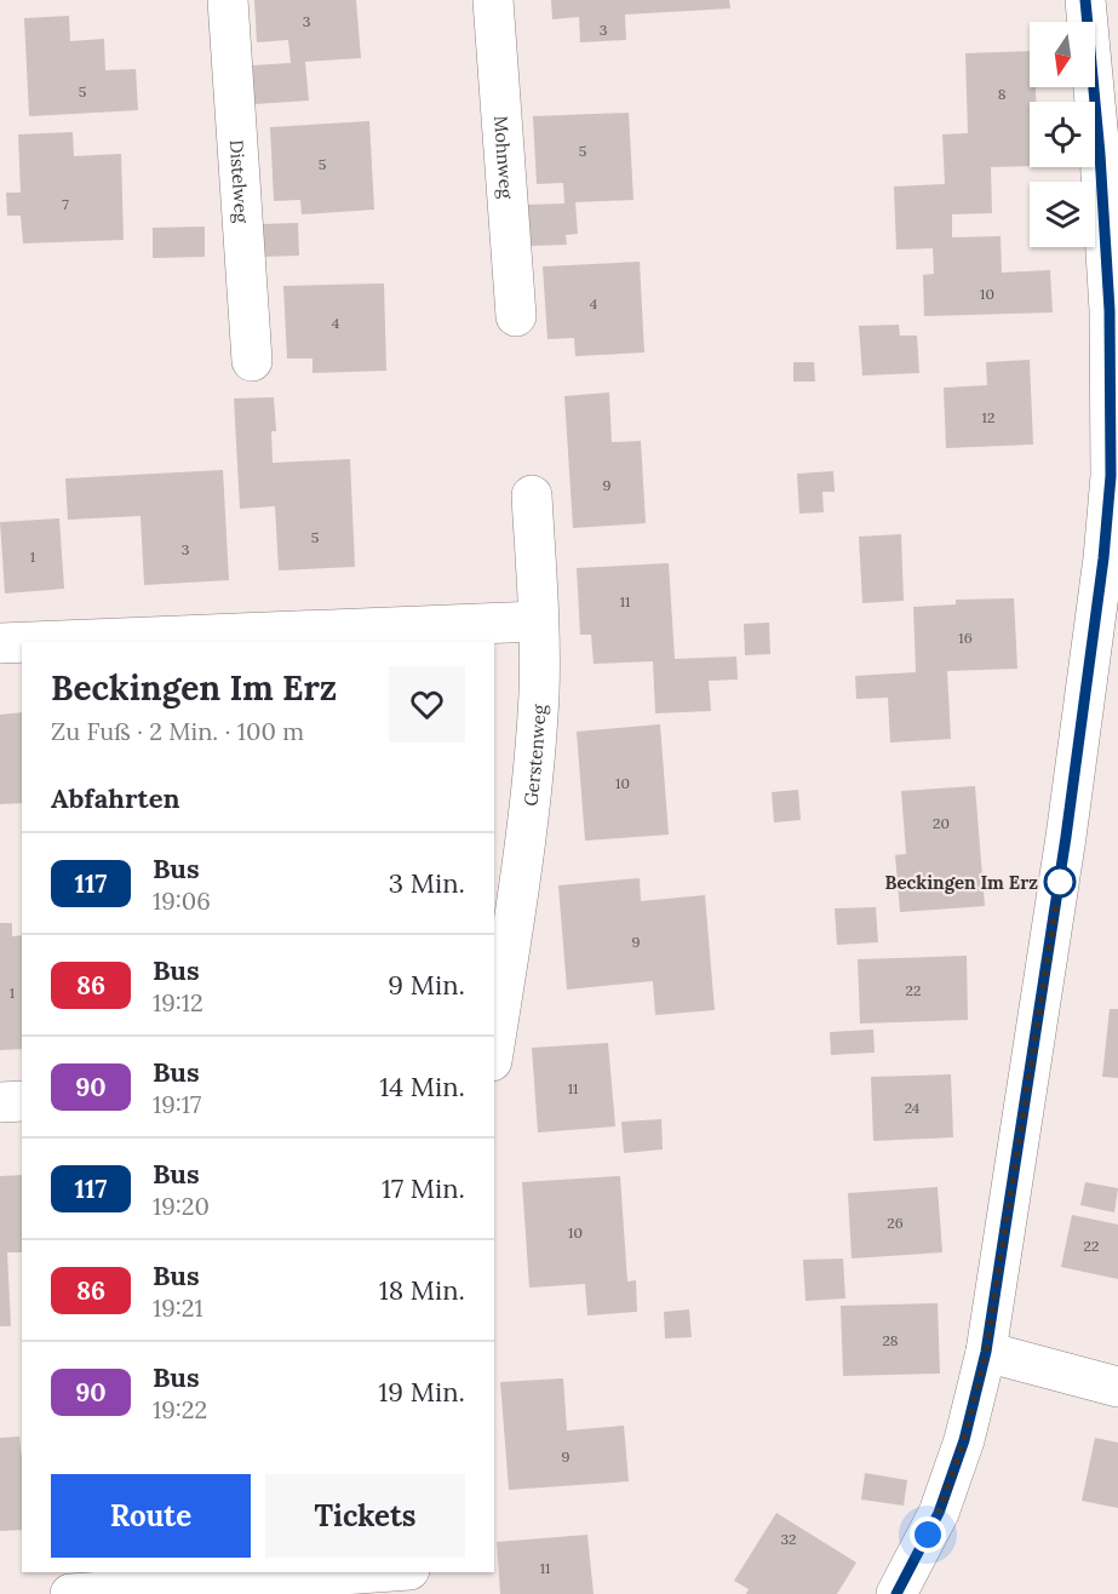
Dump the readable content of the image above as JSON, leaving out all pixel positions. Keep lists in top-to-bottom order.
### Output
{
  "streets": {
    "street": ["Mohnweg", "Distelweg", "Gerstenweg"]
  },
  "places": ["Beckingen Im Erz"],
  "lines": ["bus line 117"],
  "house_numbers": [
    "3",
    "3",
    "5",
    "8",
    "5",
    "5",
    "7",
    "10",
    "4",
    "4",
    "12",
    "9",
    "5",
    "3",
    "1",
    "11",
    "16",
    "10",
    "20",
    "9",
    "22",
    "1",
    "11",
    "24",
    "26",
    "10",
    "22",
    "28",
    "9",
    "32",
    "11"
  ],
  "north": "bottom",
  "page": {
    "heading": [
      ["Beckingen Im Erz", "Zu Fuß · 2 Min. · 100 m"],
      "Abfahrten"
    ],
    "list": [
      {
        "mark": "117",
        "name": "Bus",
        "note": "19:06",
        "value": "3 Min."
      },
      {
        "mark": "86",
        "name": "Bus",
        "note": "19:12",
        "value": "9 Min."
      },
      {
        "mark": "90",
        "name": "Bus",
        "note": "19:17",
        "value": "14 Min."
      },
      {
        "mark": "117",
        "name": "Bus",
        "note": "19:20",
        "value": "17 Min."
      },
      {
        "mark": "86",
        "name": "Bus",
        "note": "19:21",
        "value": "18 Min."
      },
      {
        "mark": "90",
        "name": "Bus",
        "note": "19:22",
        "value": "19 Min."
      }
    ],
    "buttons": ["Route", "Tickets"]
  }
}
